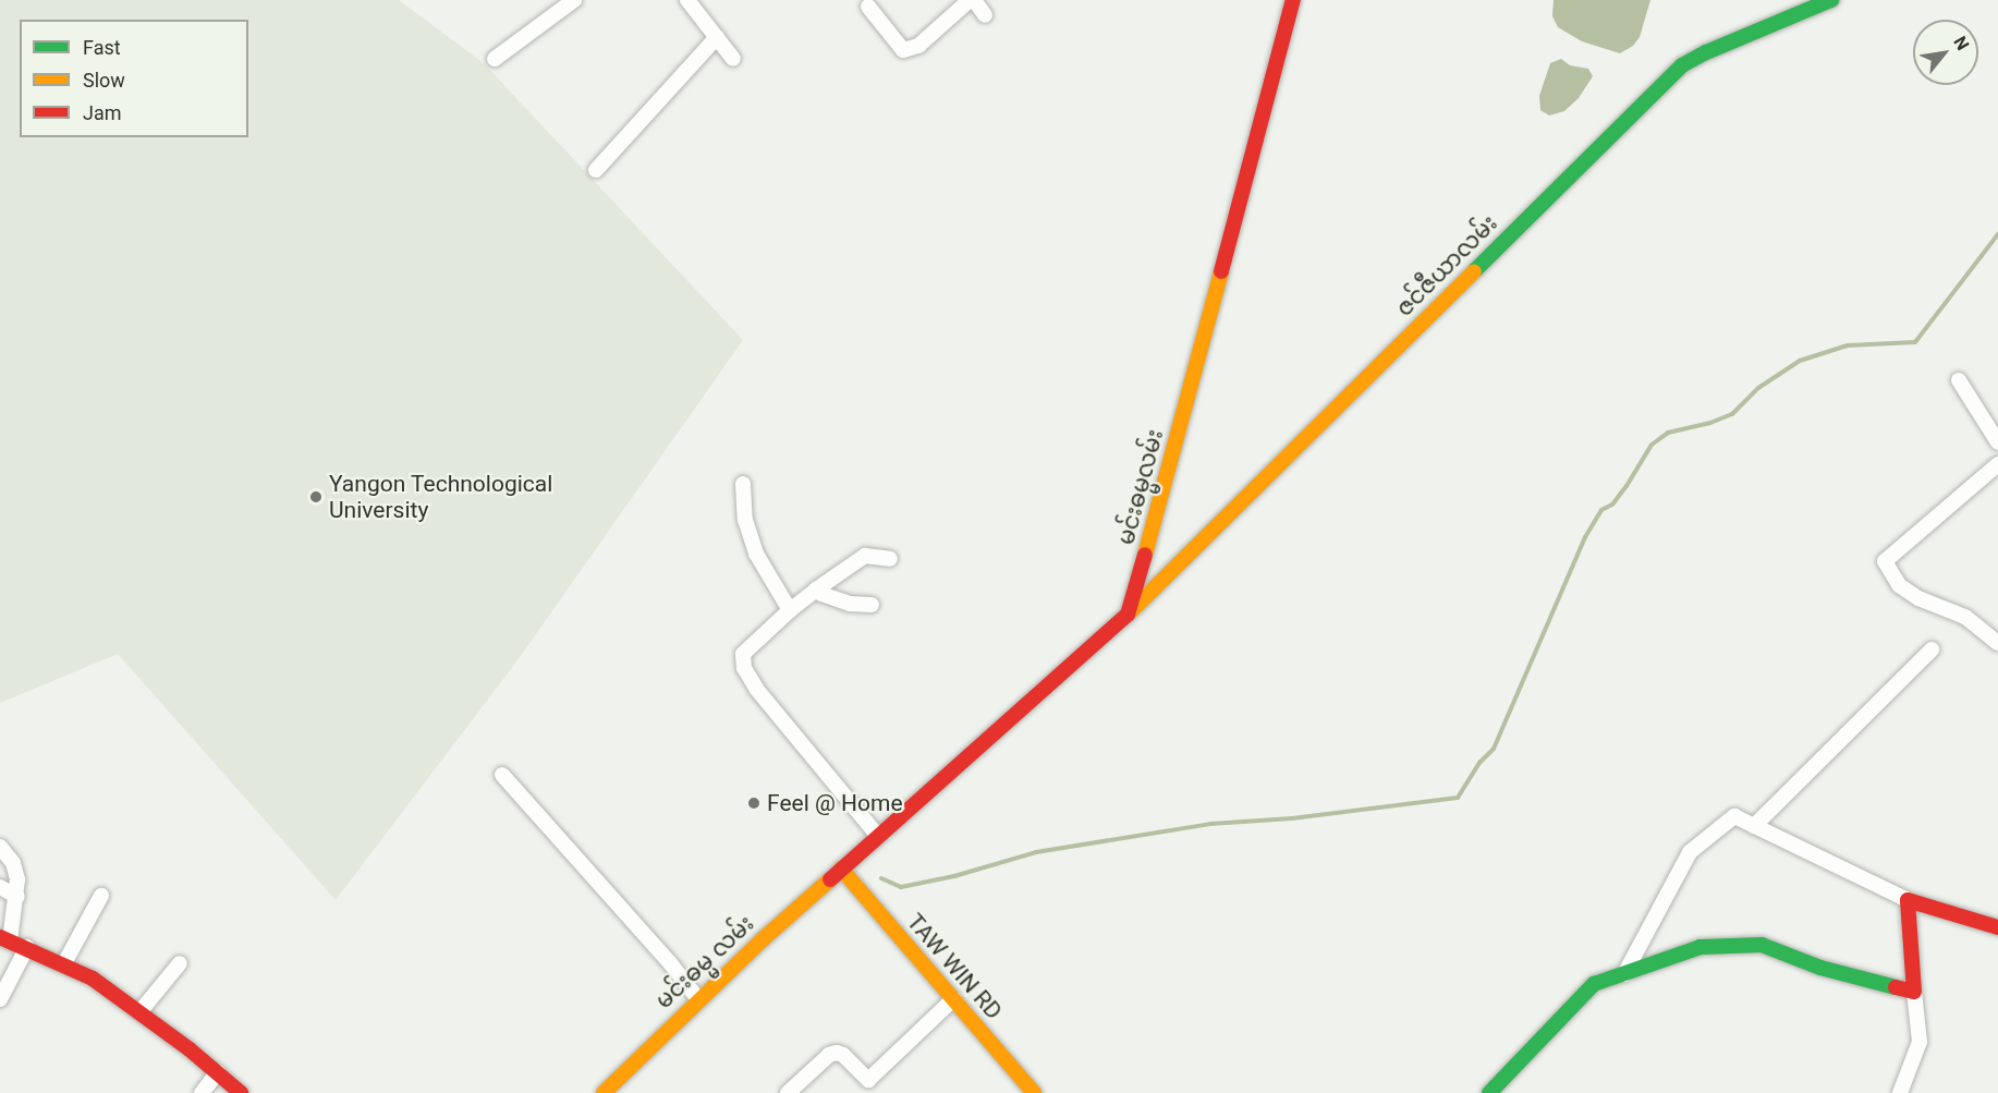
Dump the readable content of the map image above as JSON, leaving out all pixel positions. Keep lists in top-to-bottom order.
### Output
{
  "streets": {
    "main road": [
      "ဇင်ဇီယာလမ်း",
      "မင်းဓမ္မလမ်း",
      "မင်းဓမ္မ လမ်း",
      "TAW WIN RD"
    ]
  },
  "crossings": [
    ["ဇင်ဇီယာလမ်း", "မင်းဓမ္မလမ်း"],
    ["မင်းဓမ္မ လမ်း", "TAW WIN RD"]
  ],
  "places": ["Yangon Technological University", "Feel @ Home"],
  "legend": ["Fast", "Slow", "Jam"],
  "north": "top right"
}
